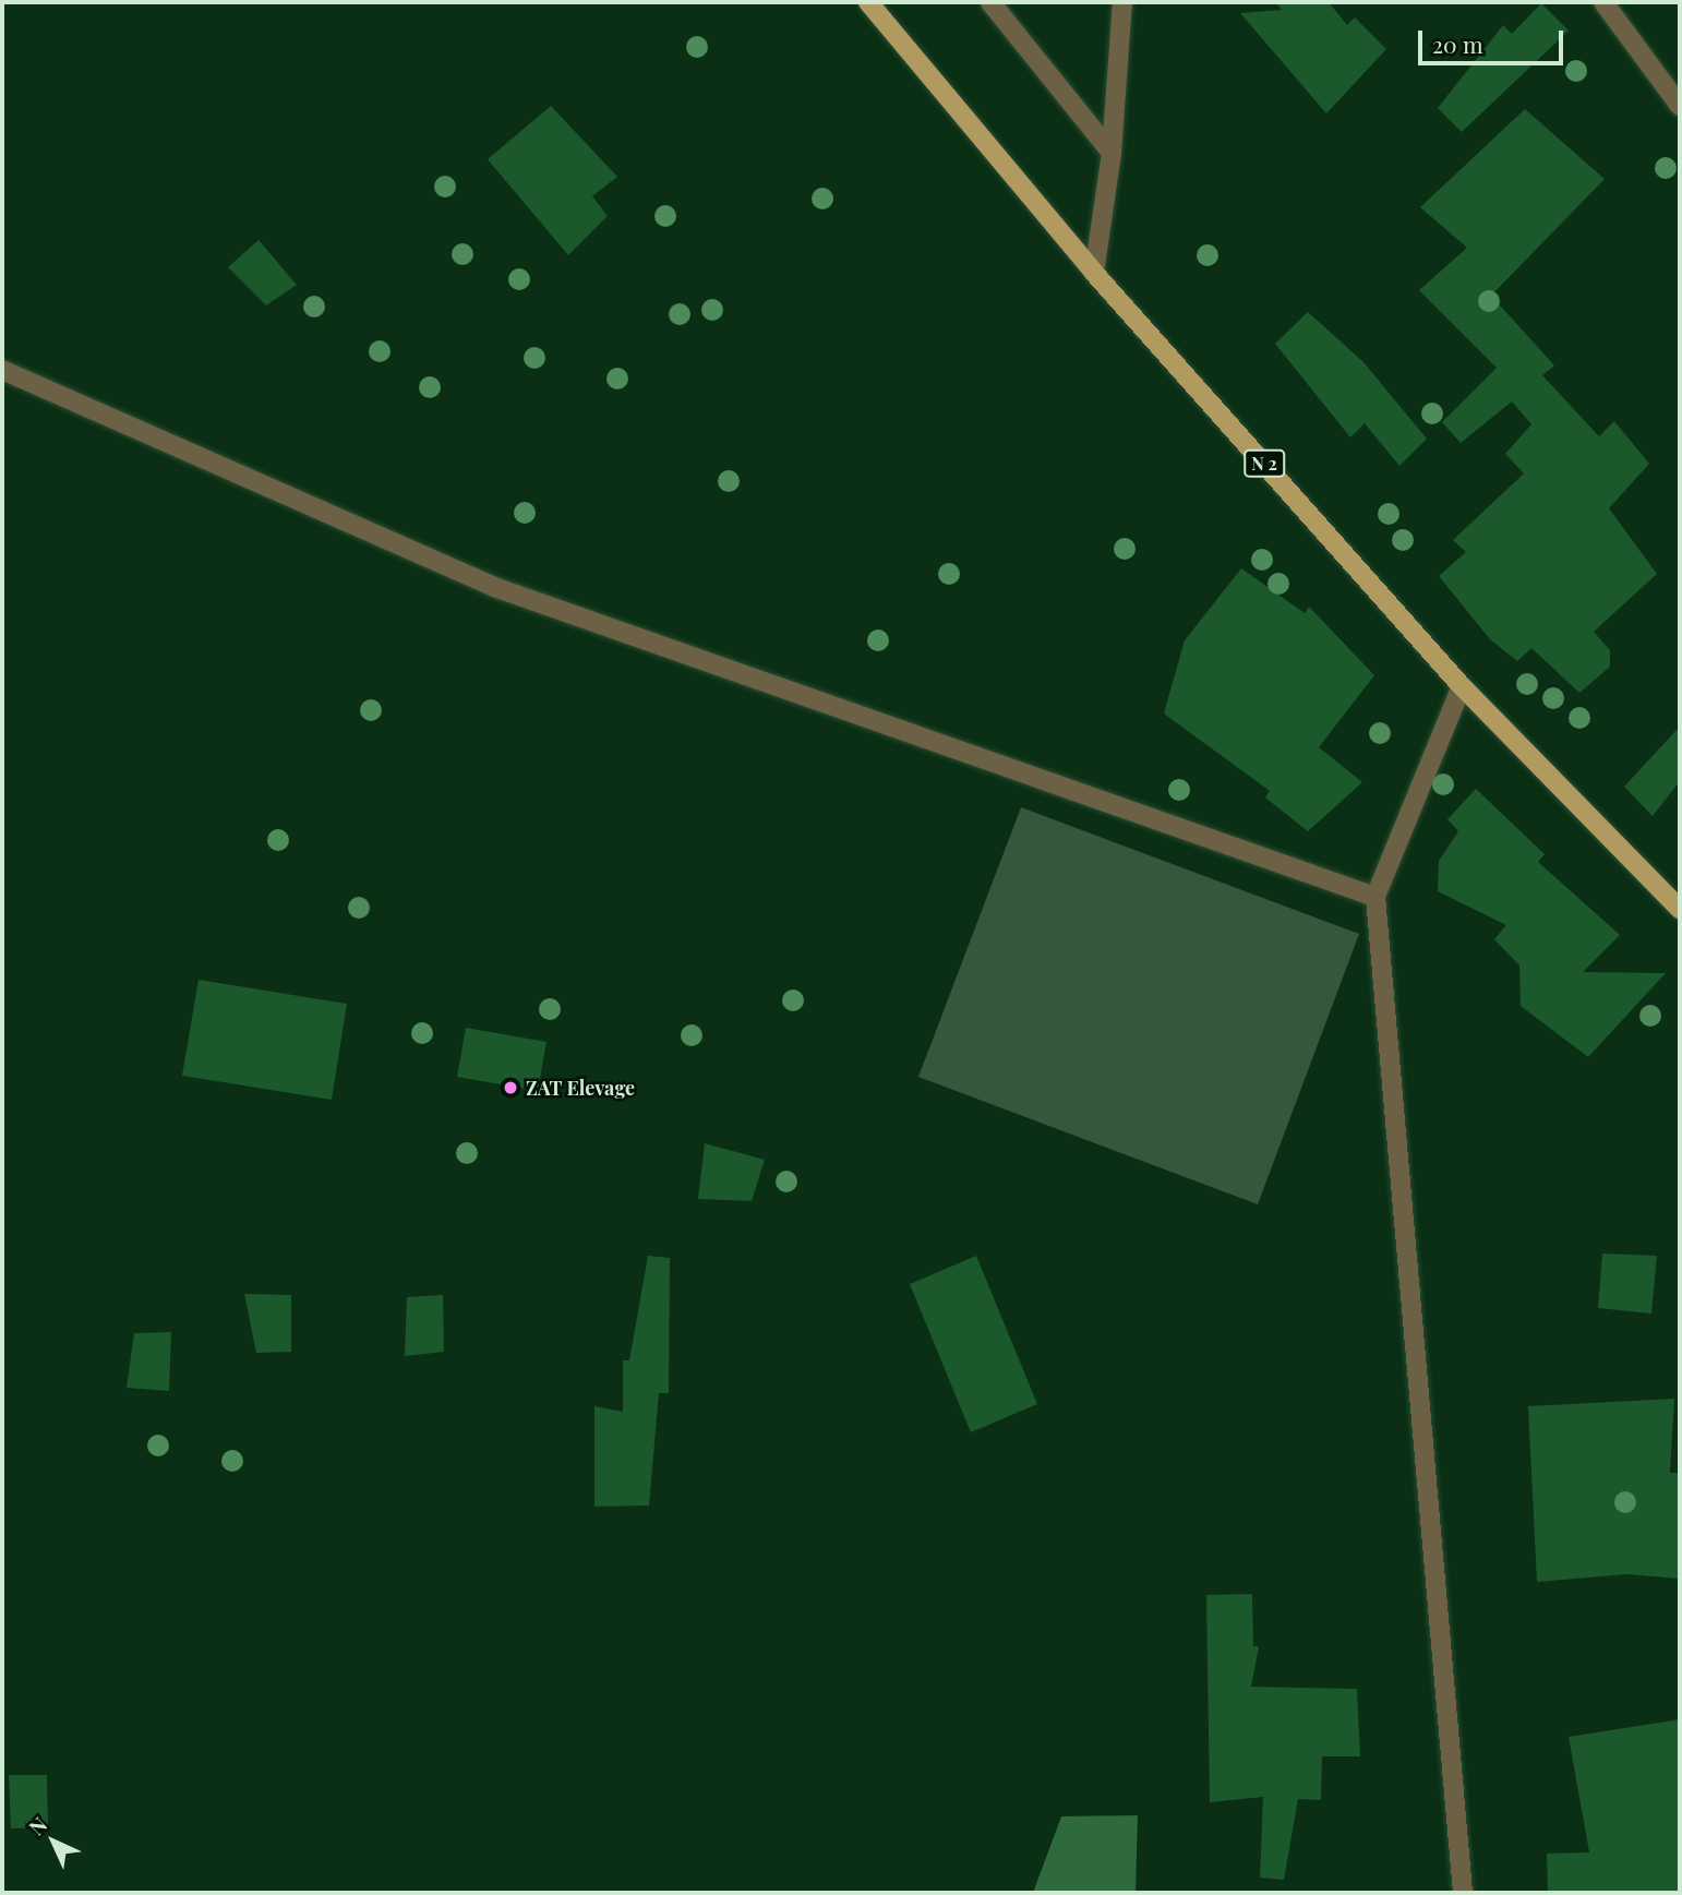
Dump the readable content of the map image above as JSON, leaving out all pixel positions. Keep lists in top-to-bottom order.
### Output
{
  "streets": {
    "main road": ["N 2"]
  },
  "places": ["ZAT Elevage"],
  "scale_bar": "20 m",
  "north": "top left"
}
